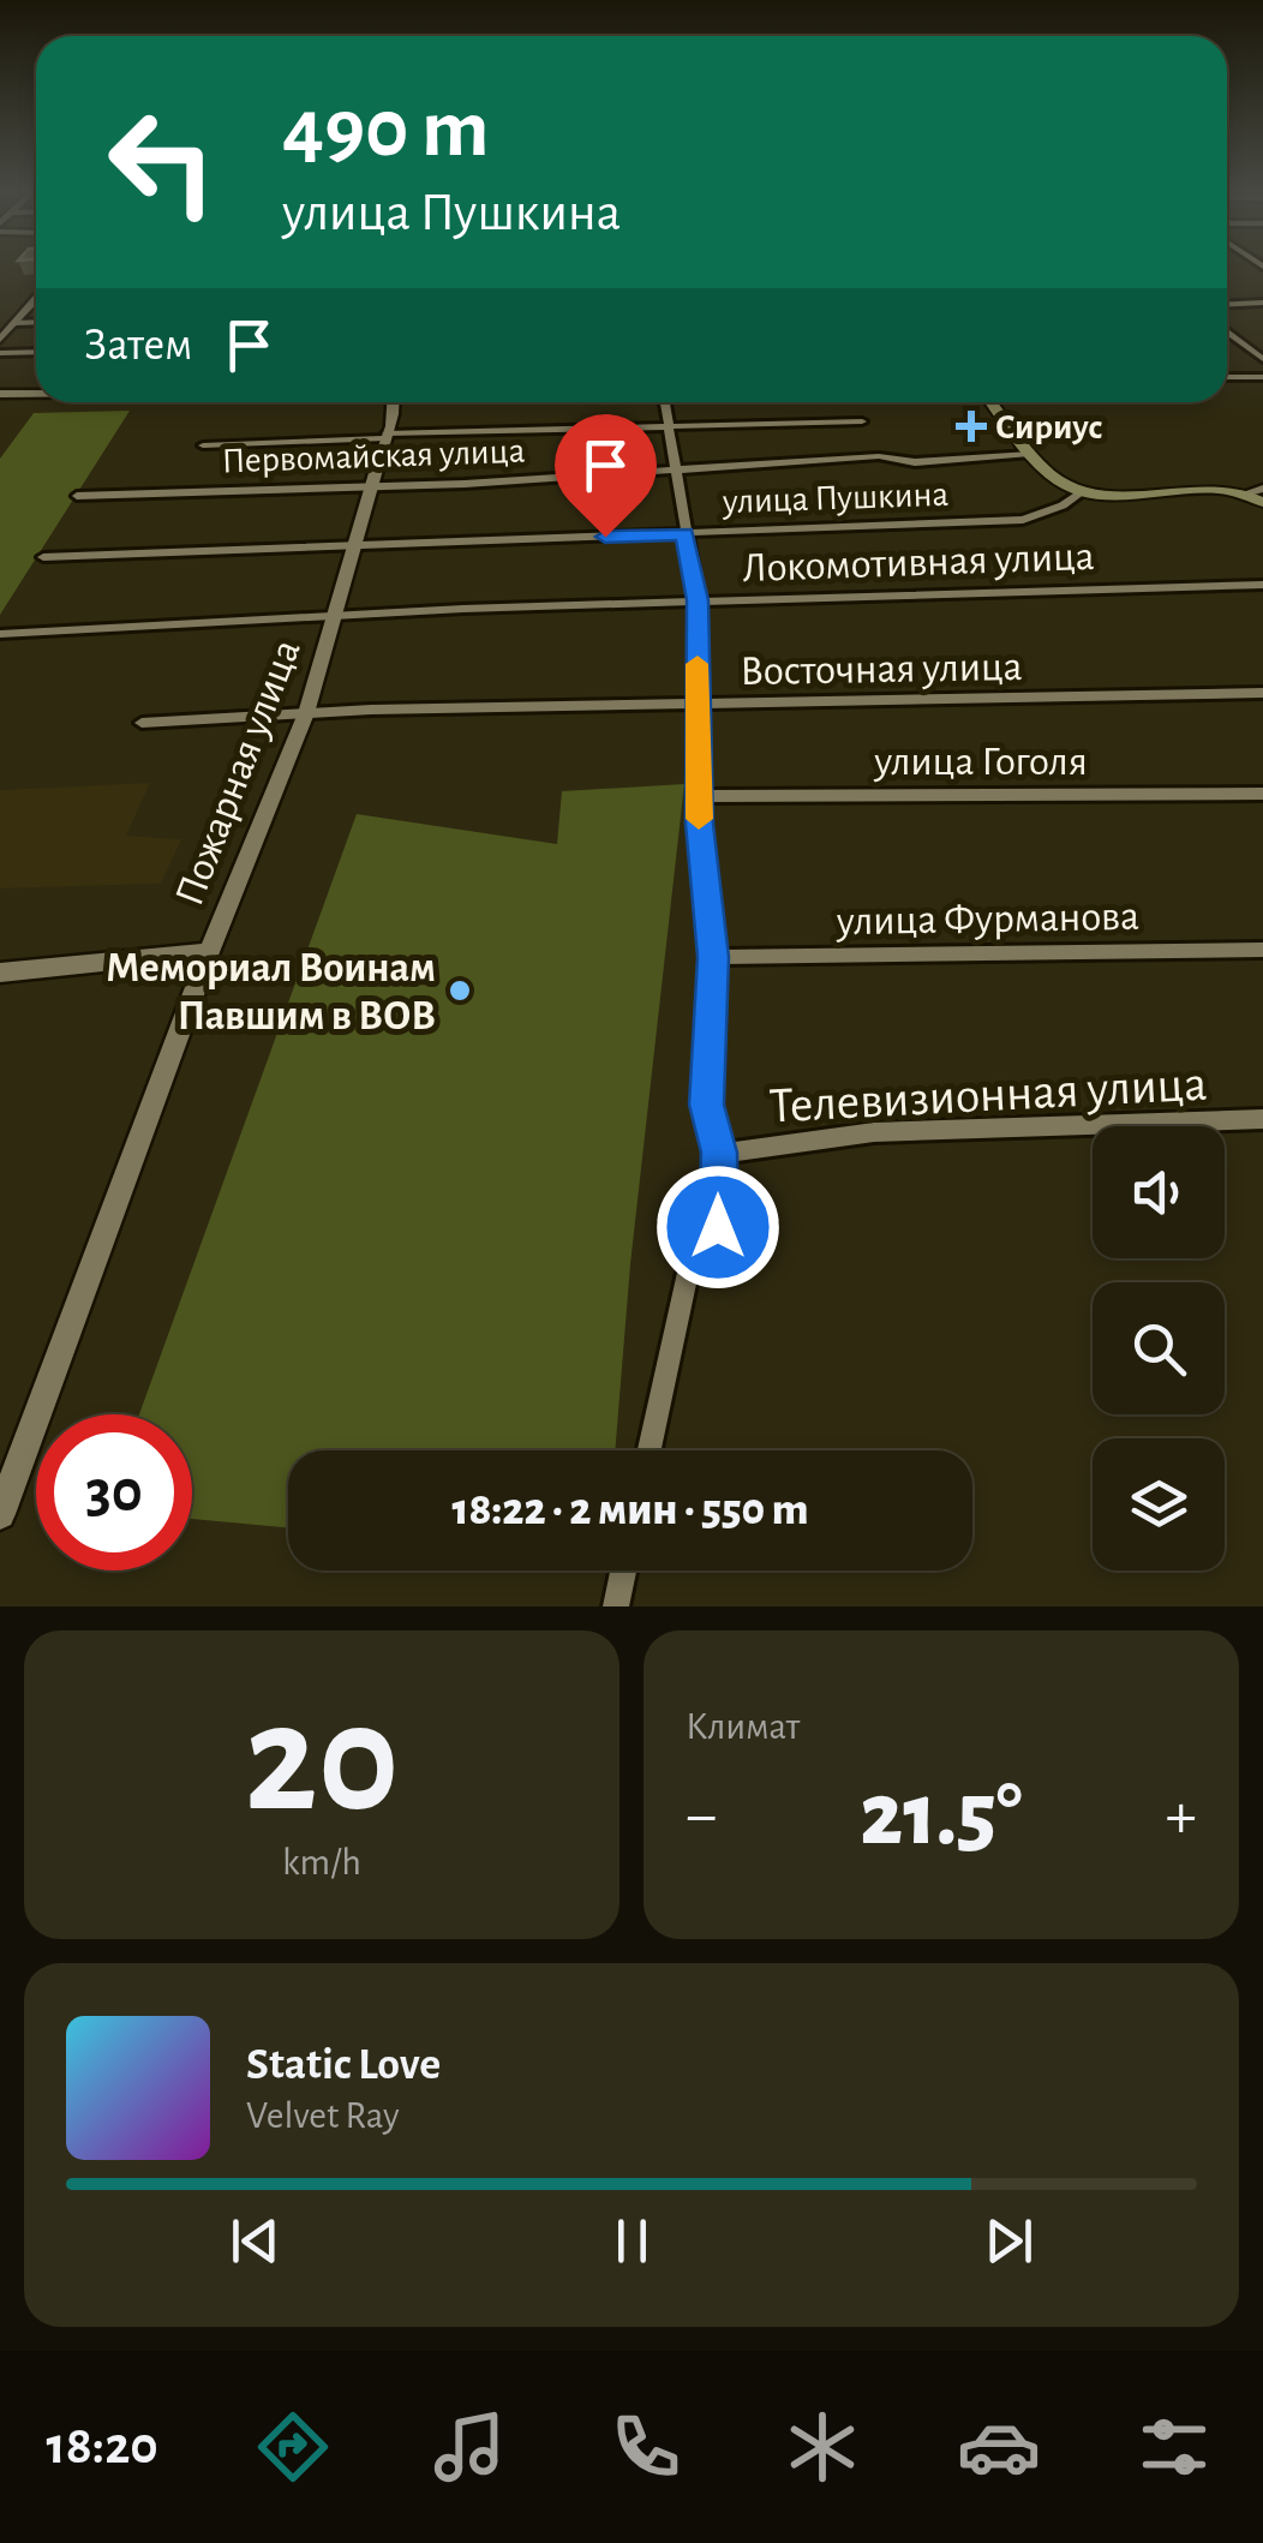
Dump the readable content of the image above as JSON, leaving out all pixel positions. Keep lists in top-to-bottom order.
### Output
{
  "streets": {
    "main road": ["улица Пушкина"],
    "street": [
      "Первомайская улица",
      "Локомотивная улица",
      "Восточная улица",
      "улица Гоголя",
      "Пожарная улица",
      "улица Фурманова",
      "Телевизионная улица"
    ]
  },
  "crossings": [
    ["Первомайская улица", "Пожарная улица"],
    ["улица Пушкина", "Пожарная улица"],
    ["Локомотивная улица", "Пожарная улица"],
    ["Восточная улица", "Пожарная улица"]
  ],
  "places": {
    "health": ["Сириус"],
    "other": ["Мемориал Воинам Павшим в ВОВ"]
  },
  "page": {
    "turn": ["490 m", "улица Пушкина"],
    "then": "Затем",
    "limit": "30",
    "trip": "18:22 · 2 мин · 550 m",
    "tile": [
      ["20", "km/h"],
      "Климат"
    ],
    "heat": ["−", "21.5°", "+"],
    "song": ["Static Love", "Velvet Ray"],
    "tabs": "18:20"
  }
}
